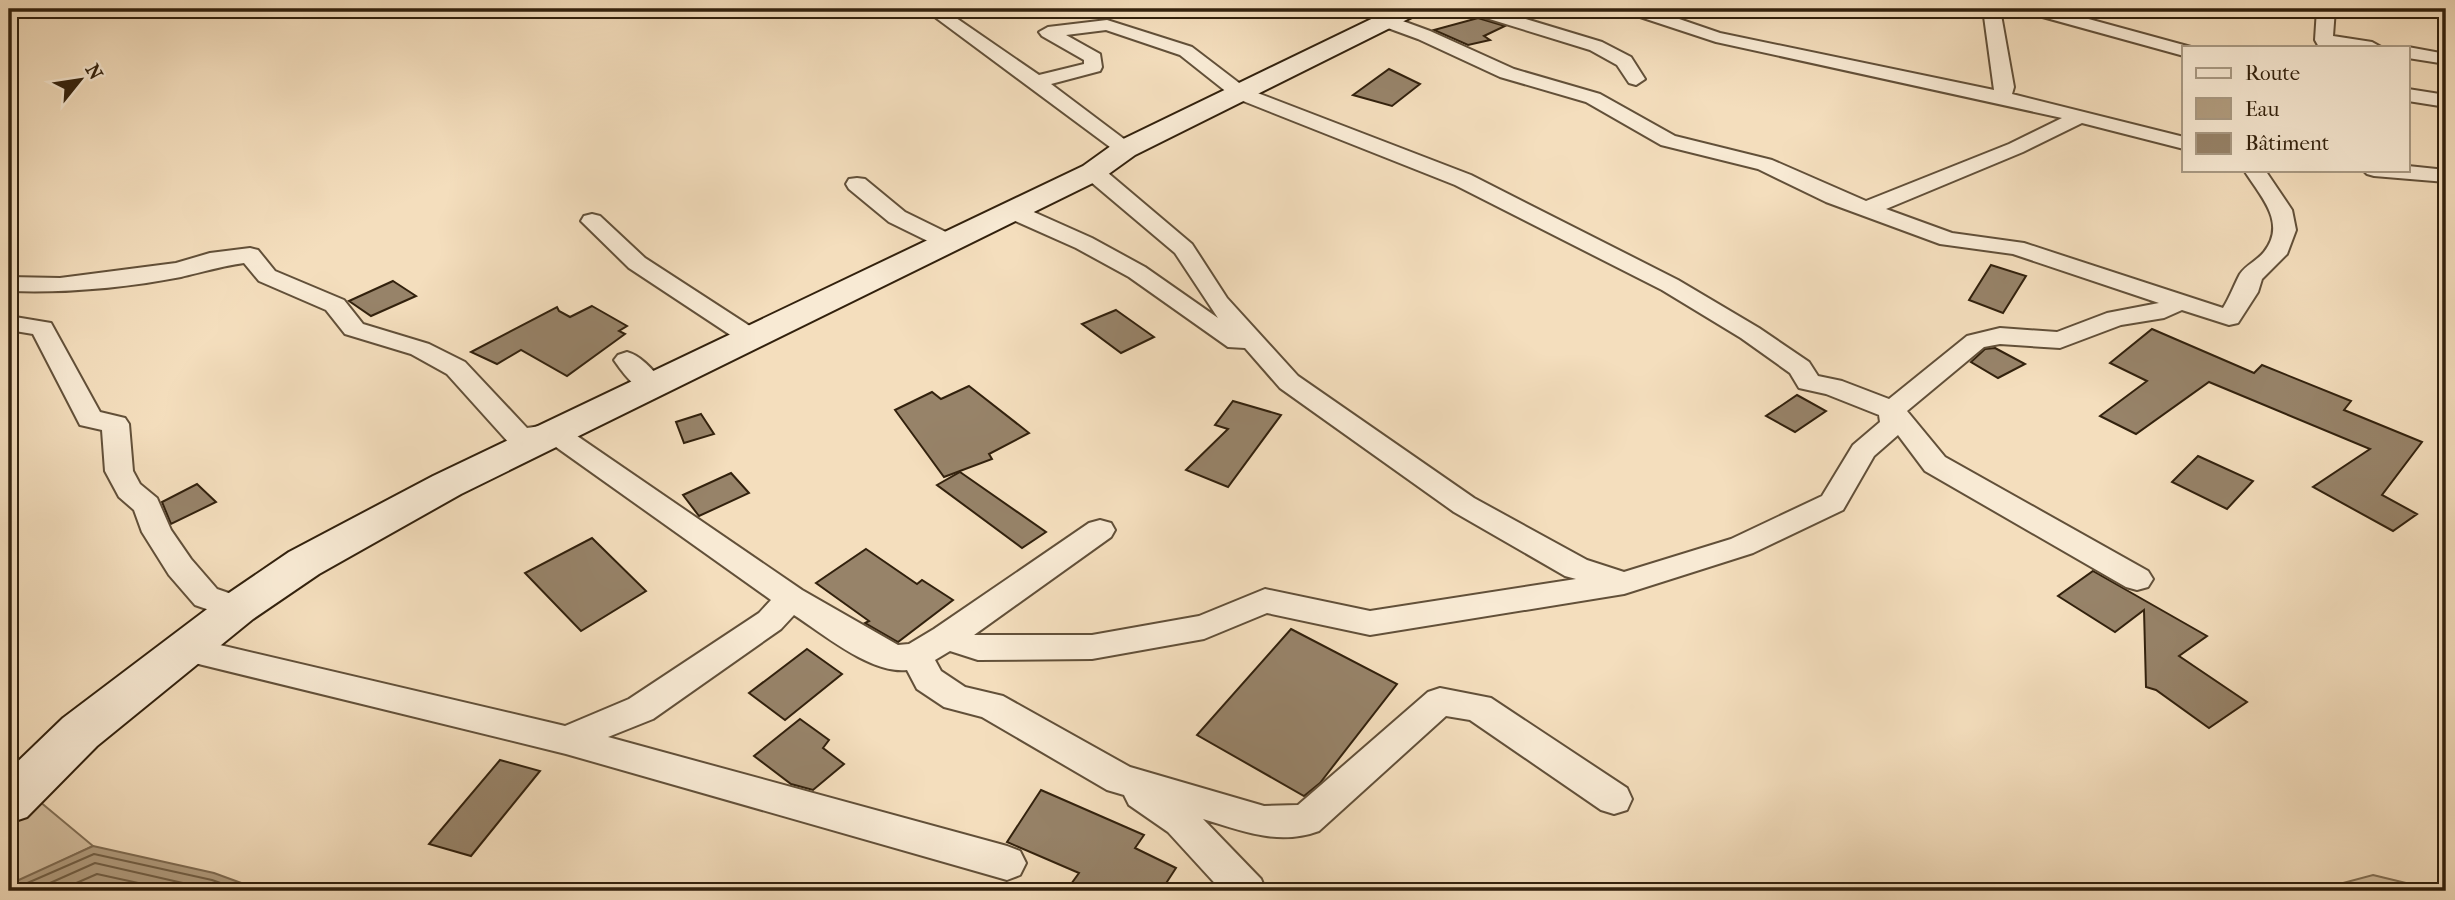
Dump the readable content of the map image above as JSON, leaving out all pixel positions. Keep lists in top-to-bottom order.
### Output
{
  "legend": ["Route", "Eau", "Bâtiment"],
  "north": "top right"
}
